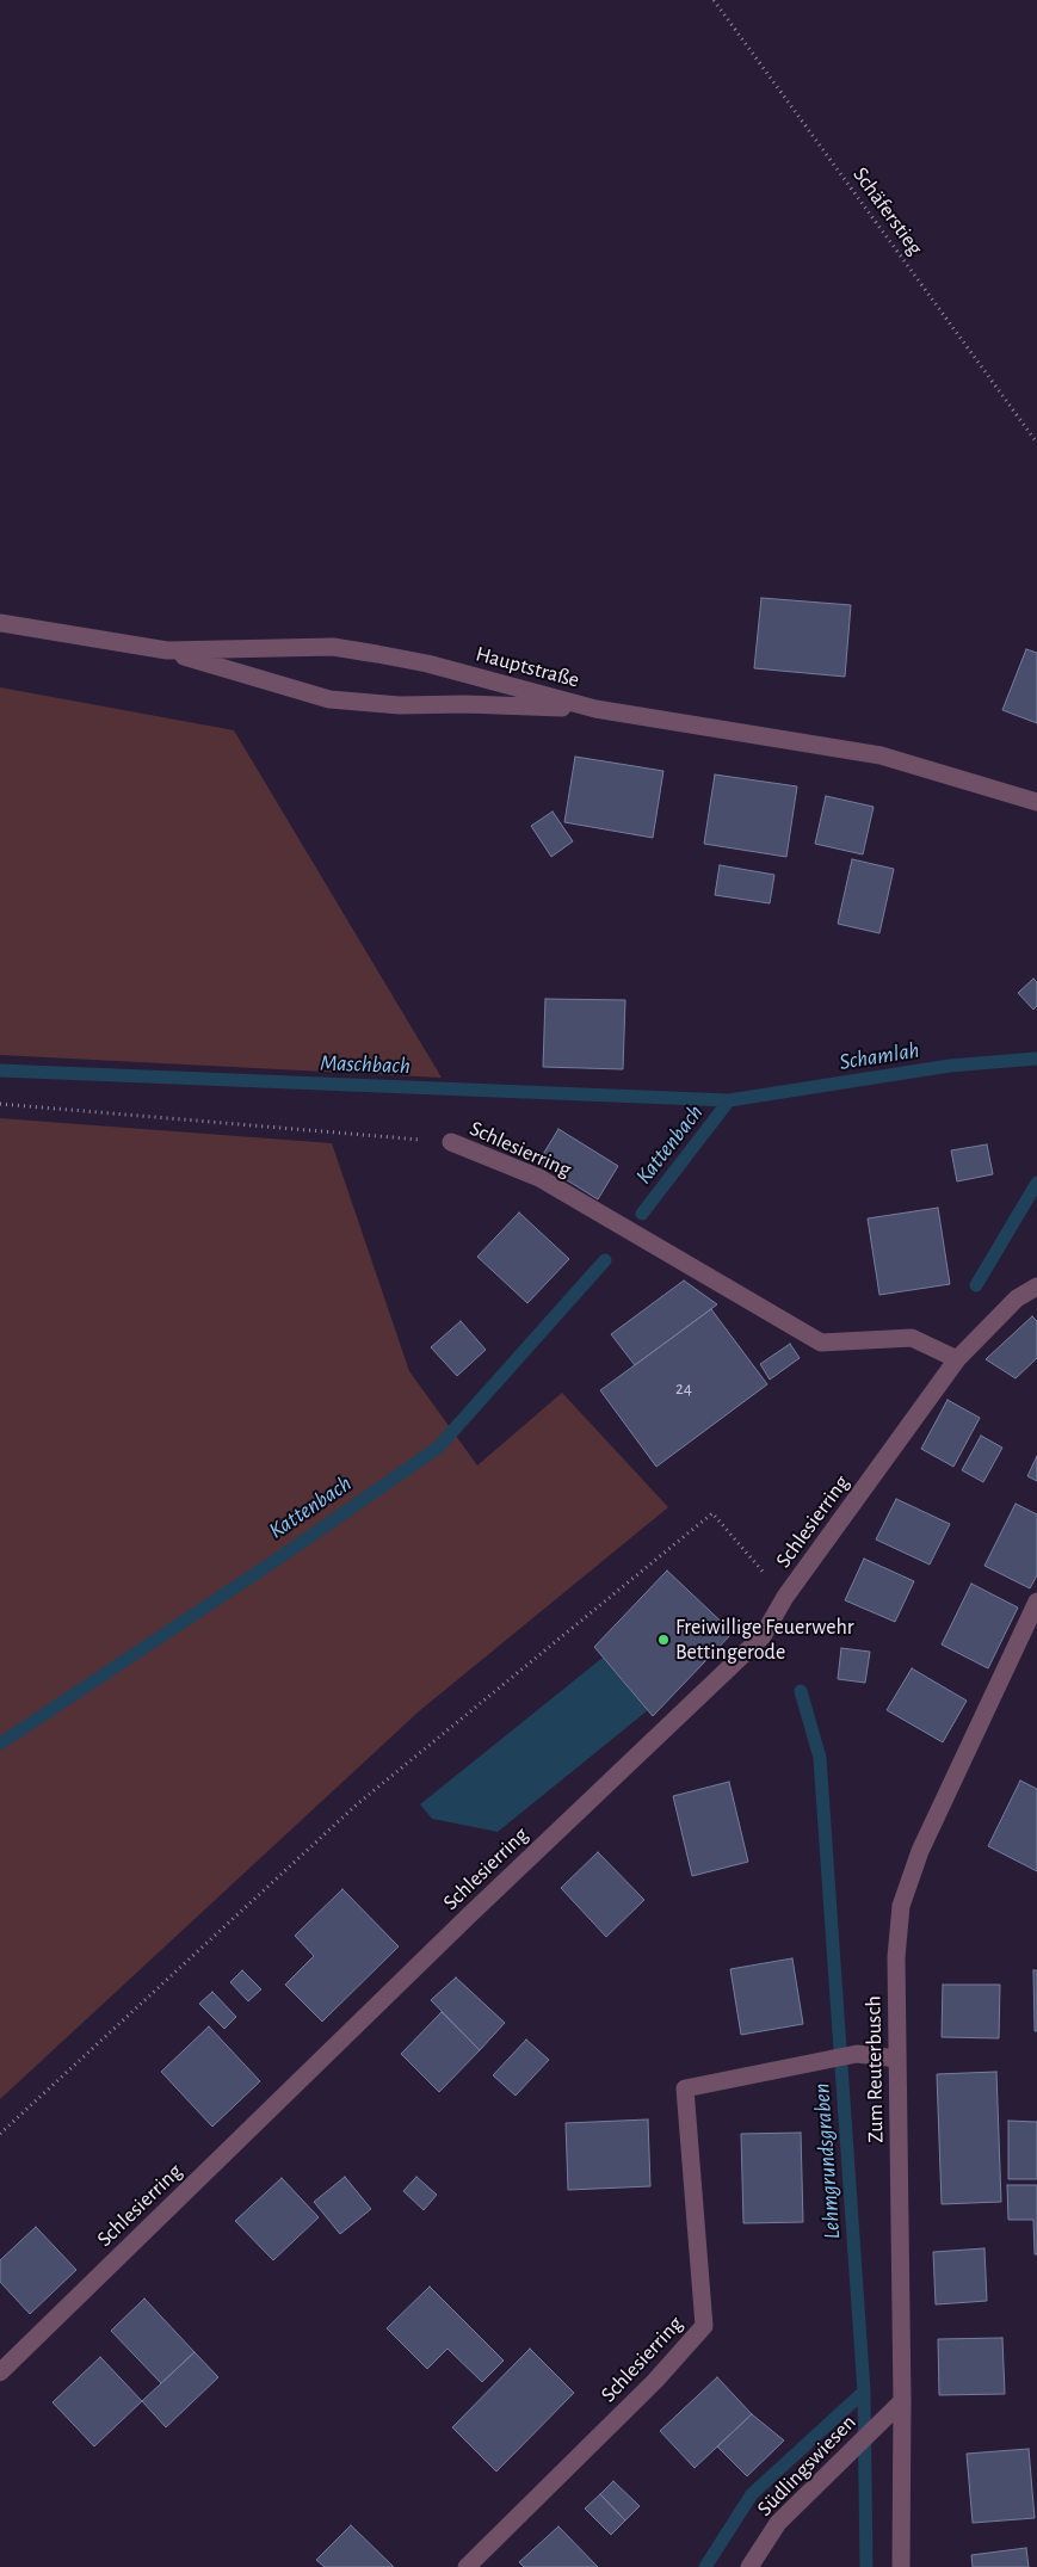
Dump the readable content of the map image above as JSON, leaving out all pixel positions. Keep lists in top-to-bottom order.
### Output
{
  "streets": {
    "street": [
      "Hauptstraße",
      "Schlesierring",
      "Zum Reuterbusch",
      "Südlingswiesen"
    ],
    "path": ["Schäferstieg"]
  },
  "crossings": [
    ["Schlesierring", "Zum Reuterbusch"],
    ["Zum Reuterbusch", "Südlingswiesen"]
  ],
  "water": [
    "Schamlah",
    "Maschbach",
    "Kattenbach",
    "Lehmgrundsgraben"
  ],
  "places": ["Freiwillige Feuerwehr Bettingerode"],
  "house_numbers": ["24"]
}
